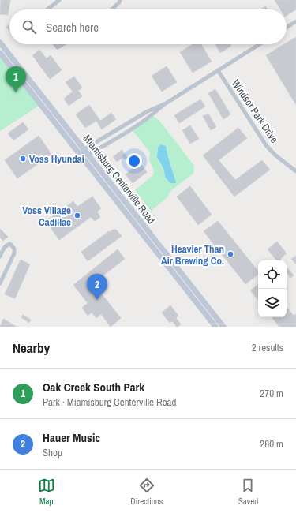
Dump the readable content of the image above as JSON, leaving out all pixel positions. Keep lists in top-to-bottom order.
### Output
{
  "streets": {
    "main road": ["Miamisburg Centerville Road"],
    "street": ["Windsor Park Drive"]
  },
  "places": ["Voss Hyundai", "Voss Village Cadillac", "Heavier Than Air Brewing Co."],
  "page": {
    "search": "Search here",
    "pins": ["1", "2"],
    "heading": ["Nearby", "2 results"],
    "list": [
      {
        "mark": "1",
        "name": "Oak Creek South Park",
        "note": "Park · Miamisburg Centerville Road",
        "value": "270 m"
      },
      {
        "mark": "2",
        "name": "Hauer Music",
        "note": "Shop",
        "value": "280 m"
      }
    ],
    "nav": ["Map", "Directions", "Saved"]
  }
}
